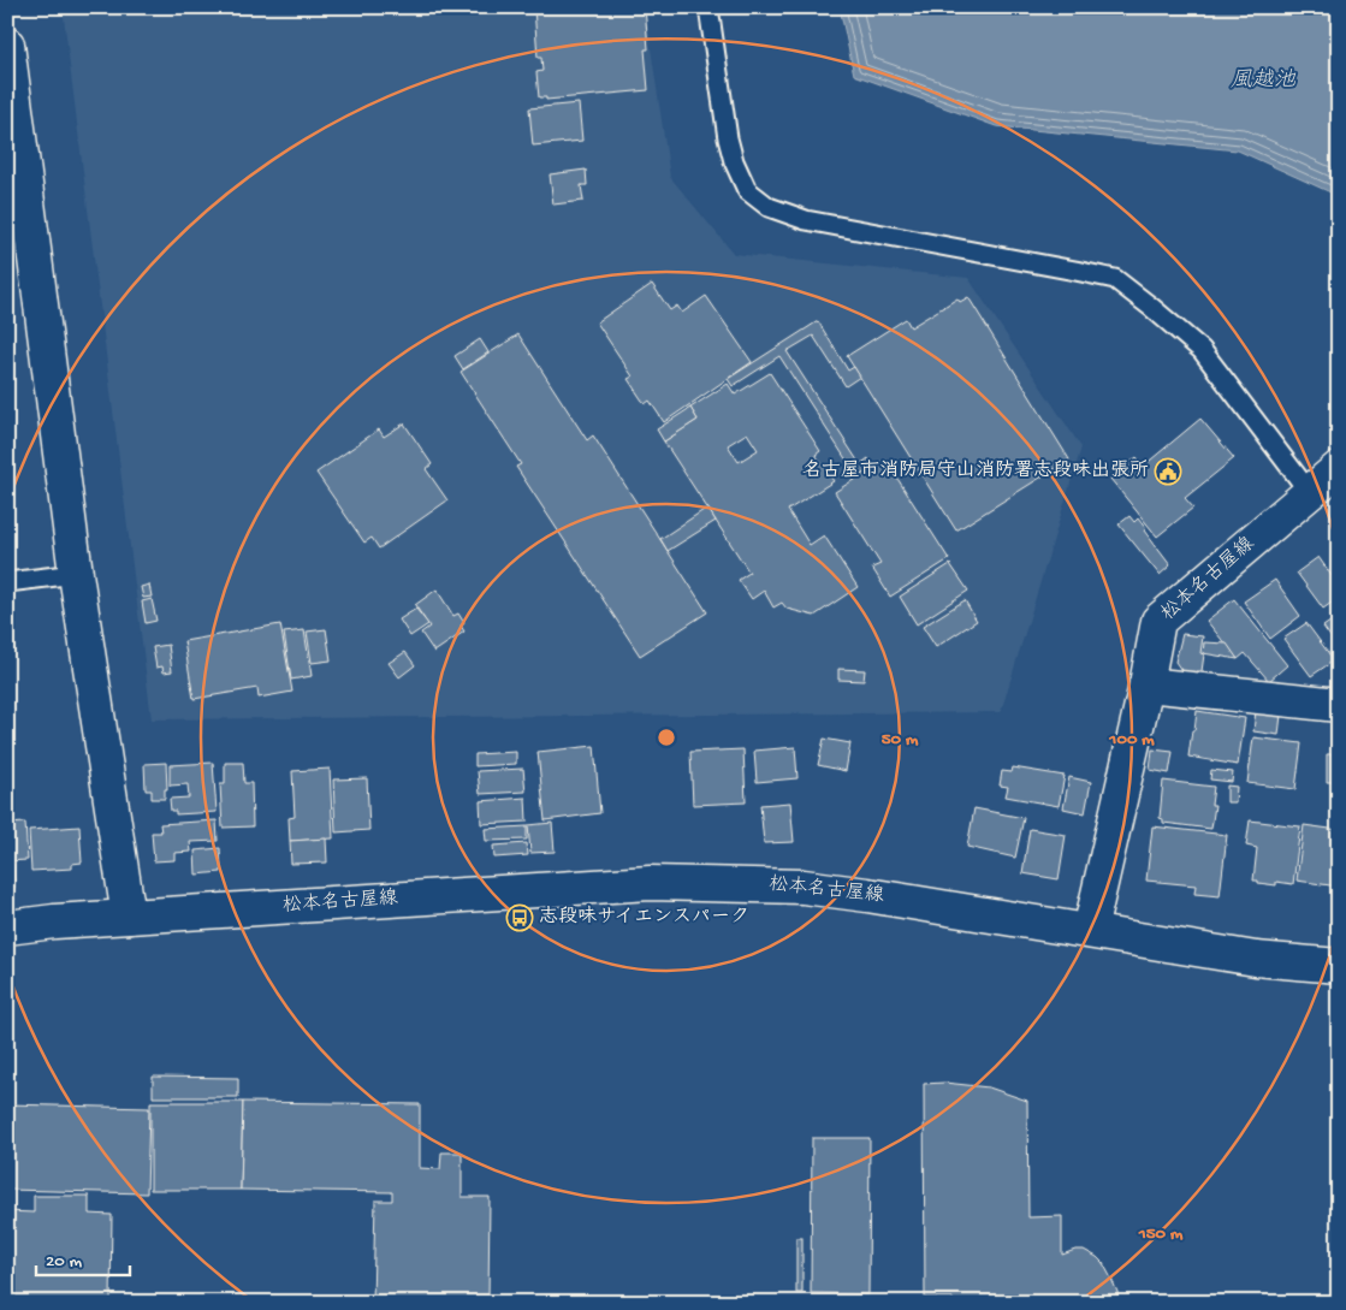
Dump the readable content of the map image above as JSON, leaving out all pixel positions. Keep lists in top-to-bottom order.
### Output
{
  "streets": {
    "main road": ["松本名古屋線"]
  },
  "water": ["風越池"],
  "places": {
    "public building": ["名古屋市消防局守山消防署志段味出張所"],
    "bus stop": ["志段味サイエンスパーク"]
  },
  "scale_bar": "20 m",
  "rings": ["50 m", "100 m", "150 m"]
}
